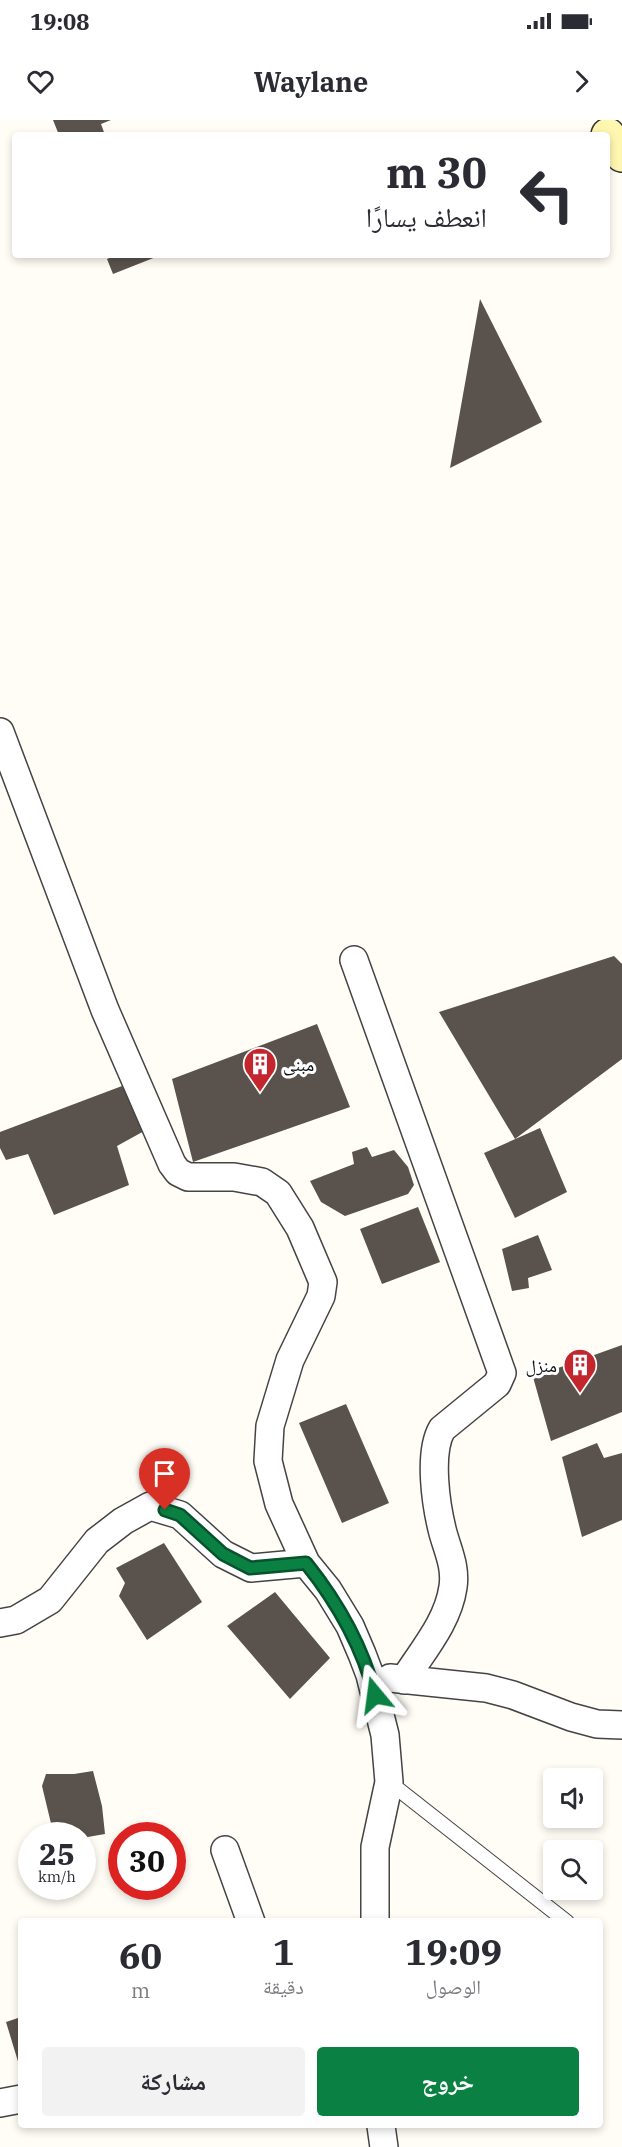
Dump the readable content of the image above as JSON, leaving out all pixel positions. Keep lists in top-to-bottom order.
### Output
{
  "places": {
    "building": ["مبنى", "منزل"]
  },
  "page": {
    "status": "19:08",
    "header": "Waylane",
    "turn": ["30 m", "انعطف يسارًا"],
    "speed": "25 km/h",
    "limit": "30",
    "eta": [
      "19:09",
      "الوصول",
      "1",
      "دقيقة",
      "60",
      "m"
    ],
    "buttons": ["خروج", "مشاركة"]
  }
}
